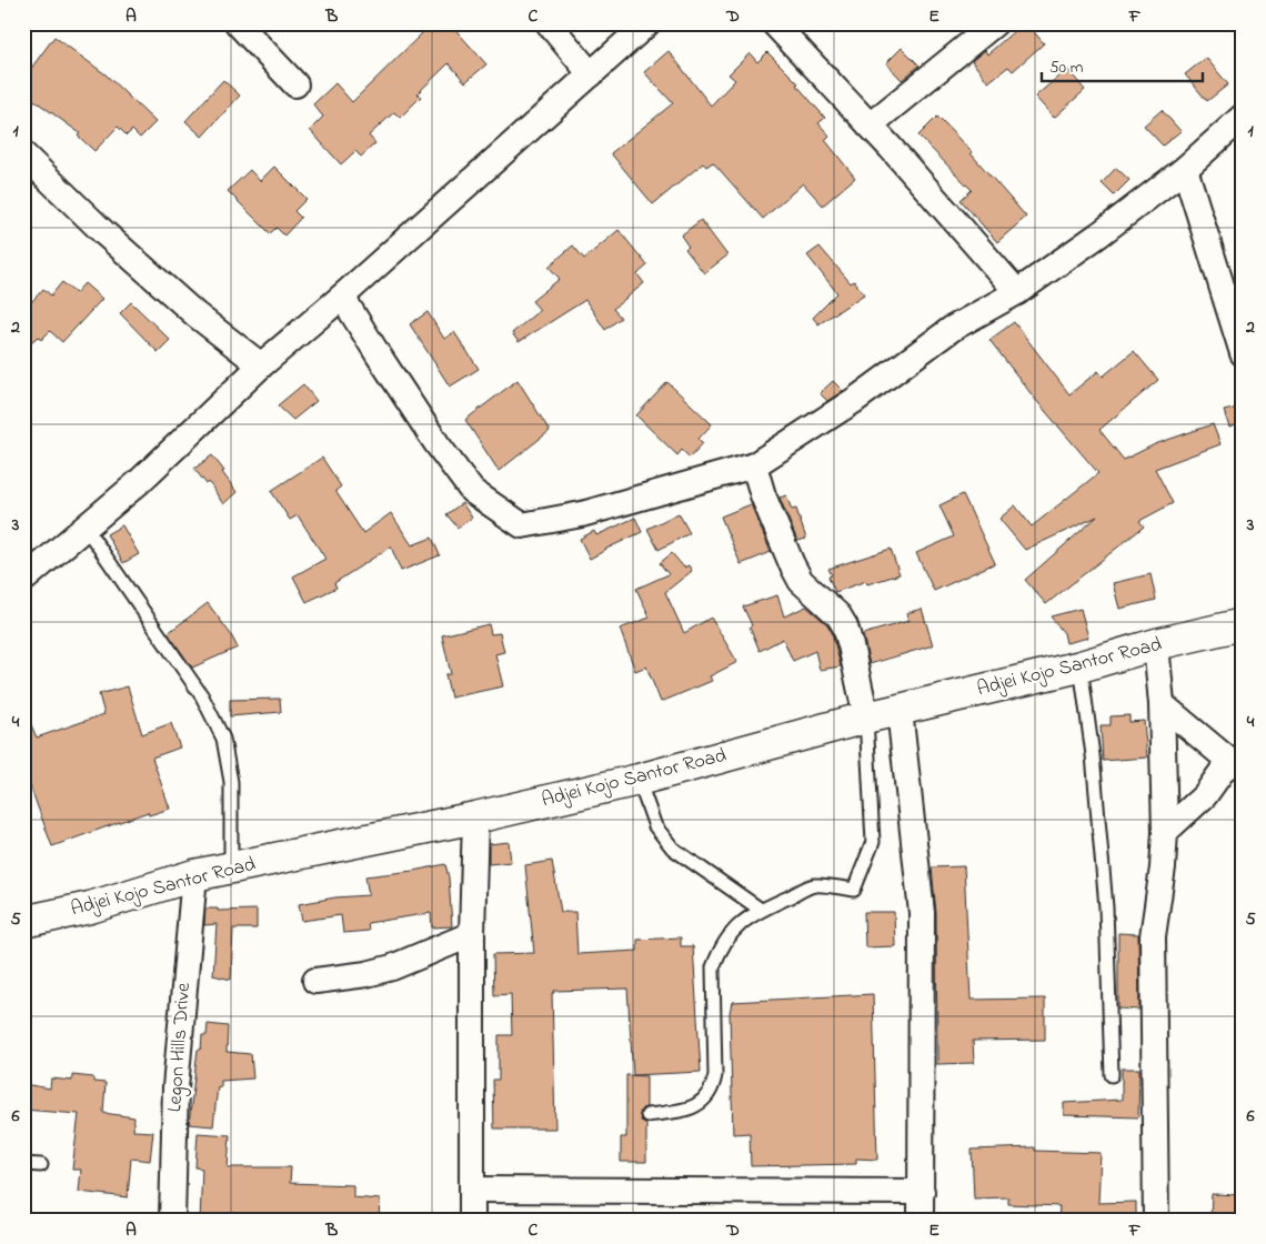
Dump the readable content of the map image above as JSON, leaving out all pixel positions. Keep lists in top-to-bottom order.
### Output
{
  "streets": {
    "street": ["Adjei Kojo Santor Road", "Legon Hills Drive"]
  },
  "crossings": [
    ["Adjei Kojo Santor Road", "Legon Hills Drive"]
  ],
  "scale_bar": "50 m",
  "grid": {
    "columns": [
      "A",
      "B",
      "C",
      "D",
      "E",
      "F"
    ],
    "rows": [
      "1",
      "2",
      "3",
      "4",
      "5",
      "6"
    ]
  }
}
